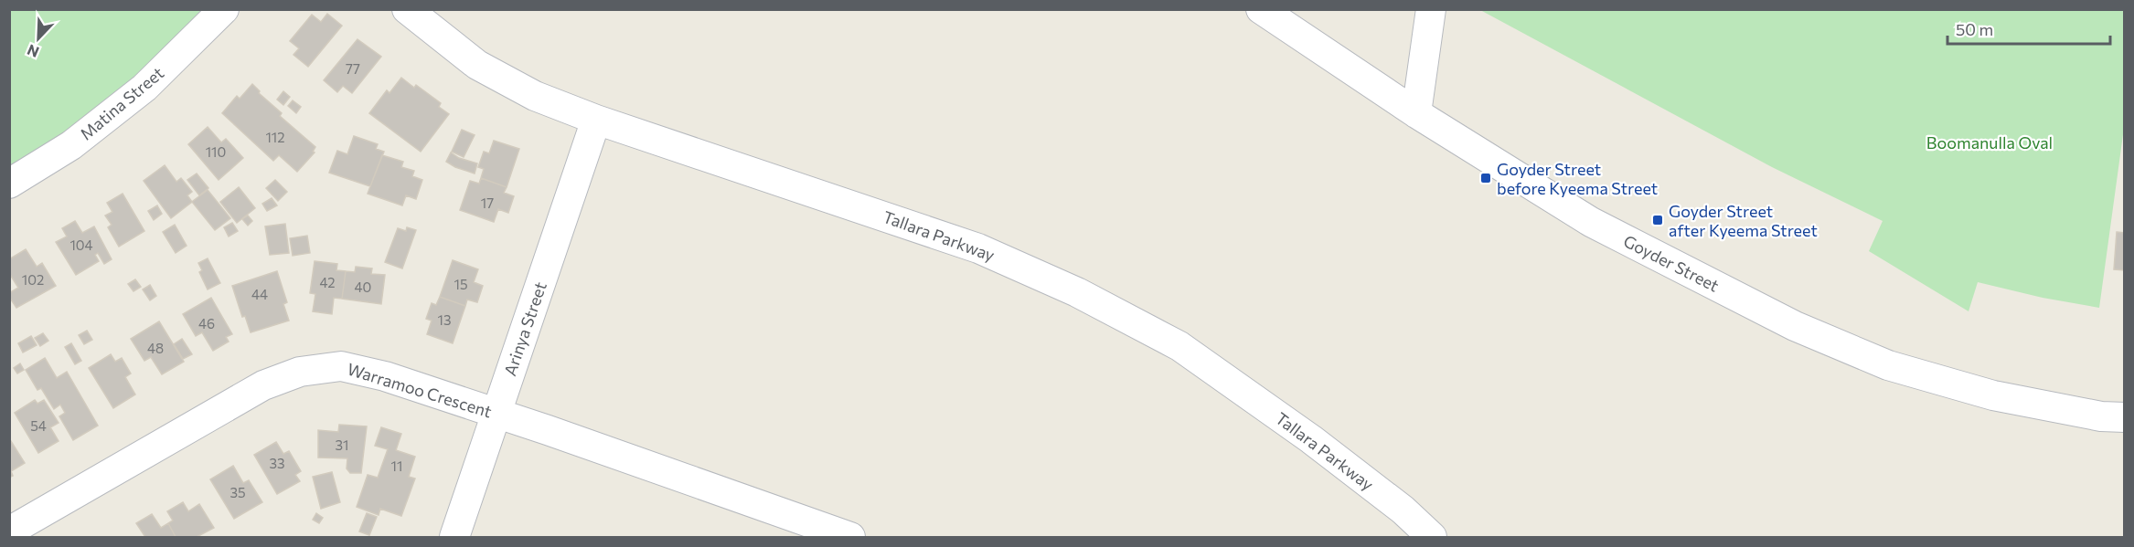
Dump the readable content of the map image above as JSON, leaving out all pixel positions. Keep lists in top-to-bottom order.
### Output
{
  "streets": {
    "street": [
      "Matina Street",
      "Tallara Parkway",
      "Goyder Street",
      "Arinya Street",
      "Warramoo Crescent"
    ]
  },
  "crossings": [
    ["Tallara Parkway", "Arinya Street"],
    ["Arinya Street", "Warramoo Crescent"]
  ],
  "parks": ["Boomanulla Oval"],
  "places": {
    "transit": ["Goyder Street before Kyeema Street", "Goyder Street after Kyeema Street"]
  },
  "house_numbers": [
    "77",
    "112",
    "110",
    "17",
    "104",
    "102",
    "42",
    "15",
    "40",
    "44",
    "13",
    "46",
    "48",
    "54",
    "31",
    "33",
    "11",
    "35"
  ],
  "scale_bar": "50 m",
  "north": "bottom left"
}
